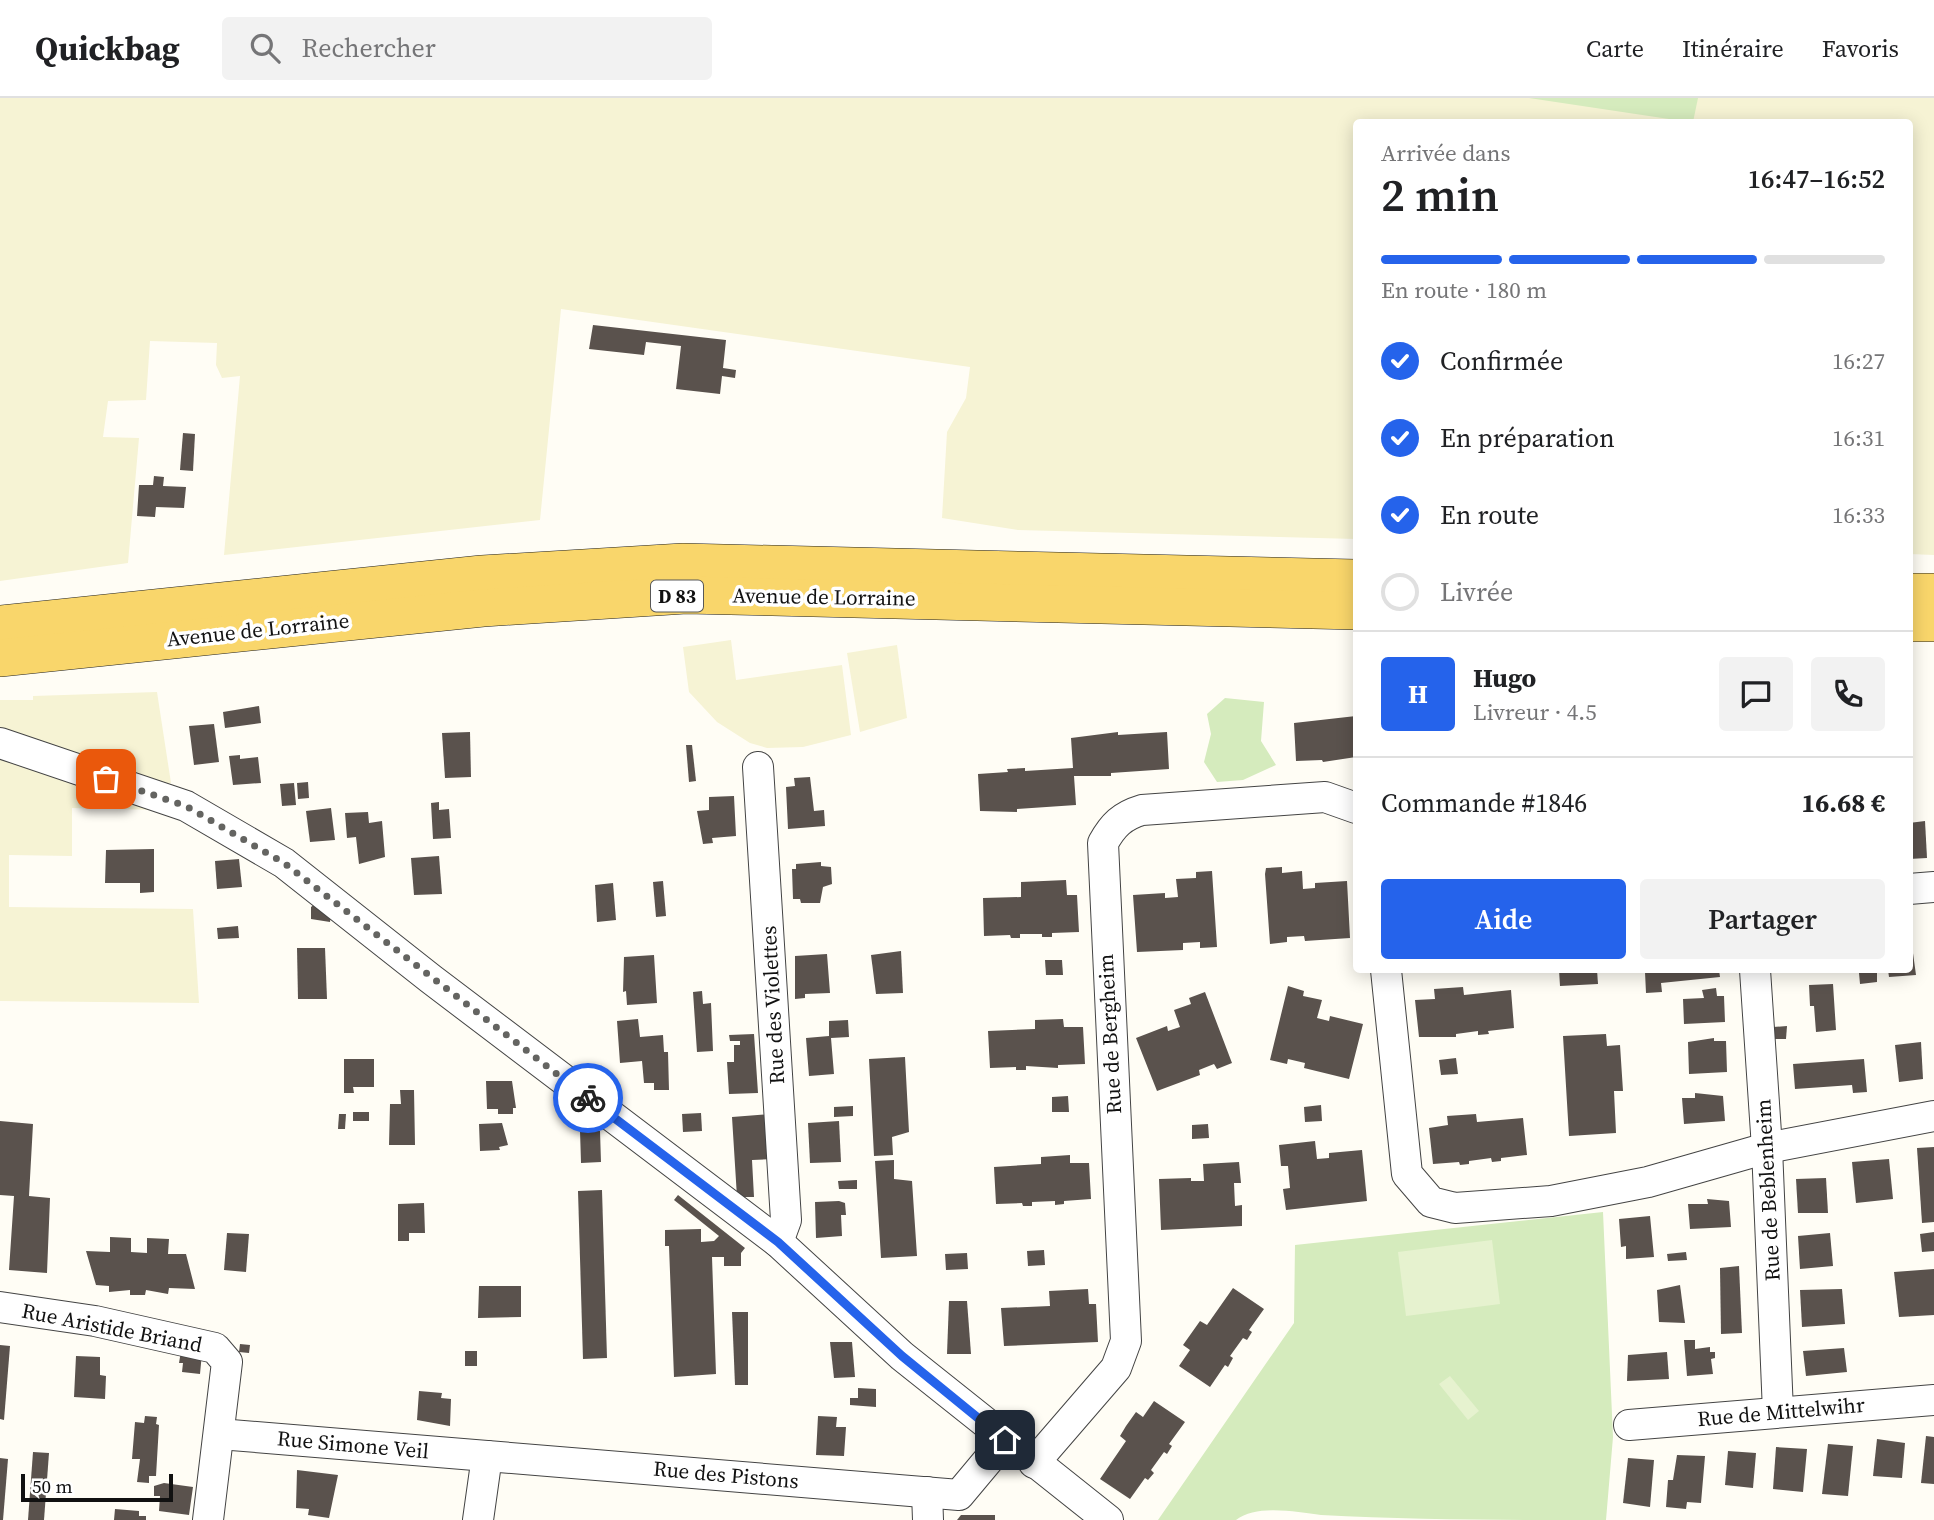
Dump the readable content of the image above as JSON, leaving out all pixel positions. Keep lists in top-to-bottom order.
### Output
{
  "streets": {
    "main road": ["D 83", "Avenue de Lorraine"],
    "street": [
      "Rue des Violettes",
      "Rue de Bergheim",
      "Rue de Beblenheim",
      "Rue Aristide Briand",
      "Rue de Mittelwihr",
      "Rue Simone Veil",
      "Rue des Pistons"
    ]
  },
  "crossings": [
    ["Rue de Beblenheim", "Rue de Mittelwihr"],
    ["Rue Aristide Briand", "Rue Simone Veil"],
    ["Rue Simone Veil", "Rue des Pistons"]
  ],
  "scale_bar": "50 m",
  "page": {
    "header": "Quickbag",
    "search": "Rechercher",
    "nav": ["Carte", "Itinéraire", "Favoris"],
    "heading": ["2 min", "Arrivée dans", "16:47–16:52"],
    "panel": [
      "Hugo",
      "Livreur · 4.5",
      "Commande #1846",
      "16.68 €"
    ],
    "bar": "En route · 180 m",
    "list": [
      ["Confirmée", "16:27"],
      ["En préparation", "16:31"],
      ["En route", "16:33"],
      "Livrée"
    ],
    "round": "H",
    "buttons": ["Aide", "Partager"],
    "scale": "50 m"
  }
}
